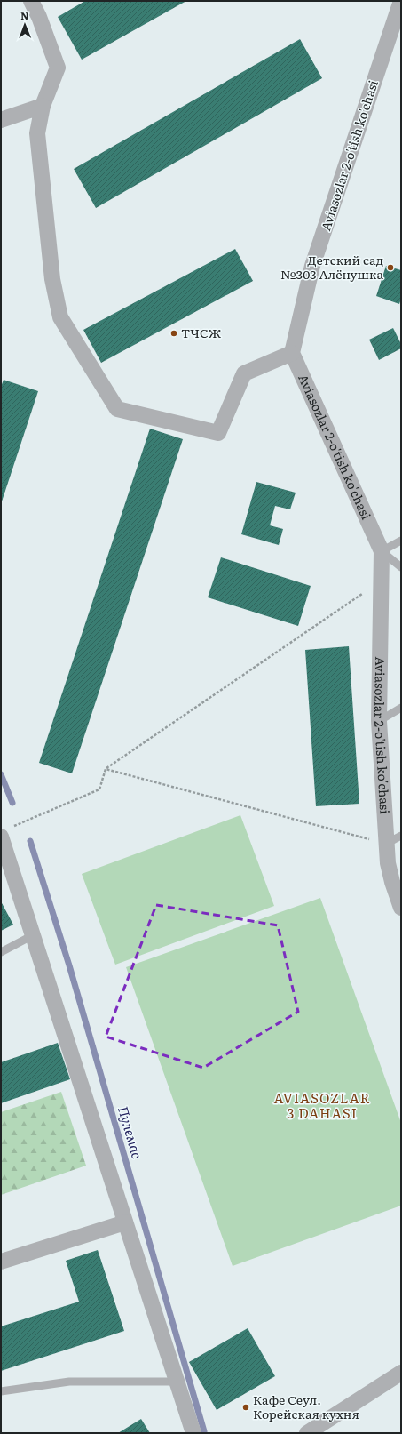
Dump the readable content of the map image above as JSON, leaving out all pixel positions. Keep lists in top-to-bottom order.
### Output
{
  "streets": {
    "street": ["Aviasozlar 2-o'tish ko'chasi"]
  },
  "districts": ["AVIASOZLAR 3 DAHASI"],
  "water": ["Пулемас"],
  "places": ["Детский сад №303 Алёнушка", "ТЧСЖ", "Кафе Сеул. Корейская кухня"],
  "north": "top"
}
